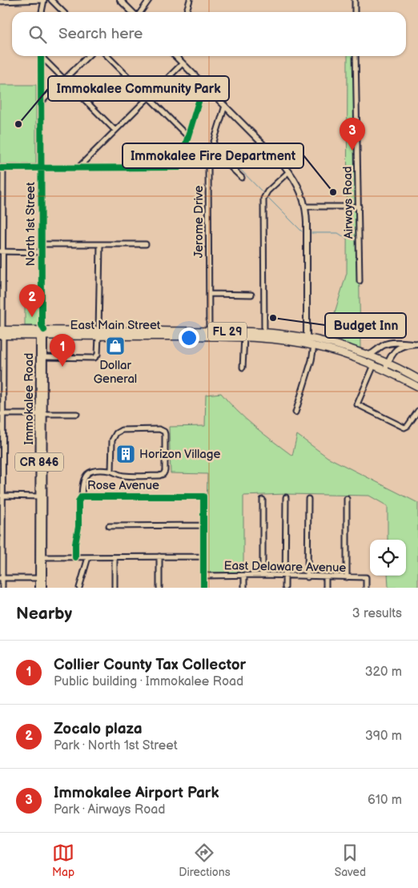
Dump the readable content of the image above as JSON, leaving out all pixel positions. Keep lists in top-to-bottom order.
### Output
{
  "streets": {
    "highway": ["East Main Street", "FL 29"],
    "main road": ["Immokalee Road", "CR 846"],
    "street": [
      "Airways Road",
      "Jerome Drive",
      "North 1st Street",
      "Rose Avenue",
      "East Delaware Avenue"
    ]
  },
  "crossings": [
    ["Jerome Drive", "East Main Street"],
    ["North 1st Street", "East Main Street"],
    ["North 1st Street", "FL 29"],
    ["North 1st Street", "Immokalee Road"],
    ["East Main Street", "FL 29"],
    ["East Main Street", "Immokalee Road"],
    ["FL 29", "Immokalee Road"]
  ],
  "places": {
    "other": ["Immokalee Community Park", "Immokalee Fire Department", "Budget Inn"],
    "shop": ["Dollar General"],
    "building": ["Horizon Village"]
  },
  "page": {
    "search": "Search here",
    "pins": ["3", "2", "1"],
    "heading": ["Nearby", "3 results"],
    "list": [
      {
        "mark": "1",
        "name": "Collier County Tax Collector",
        "note": "Public building · Immokalee Road",
        "value": "320 m"
      },
      {
        "mark": "2",
        "name": "Zocalo plaza",
        "note": "Park · North 1st Street",
        "value": "390 m"
      },
      {
        "mark": "3",
        "name": "Immokalee Airport Park",
        "note": "Park · Airways Road",
        "value": "610 m"
      }
    ],
    "nav": ["Map", "Directions", "Saved"]
  }
}
